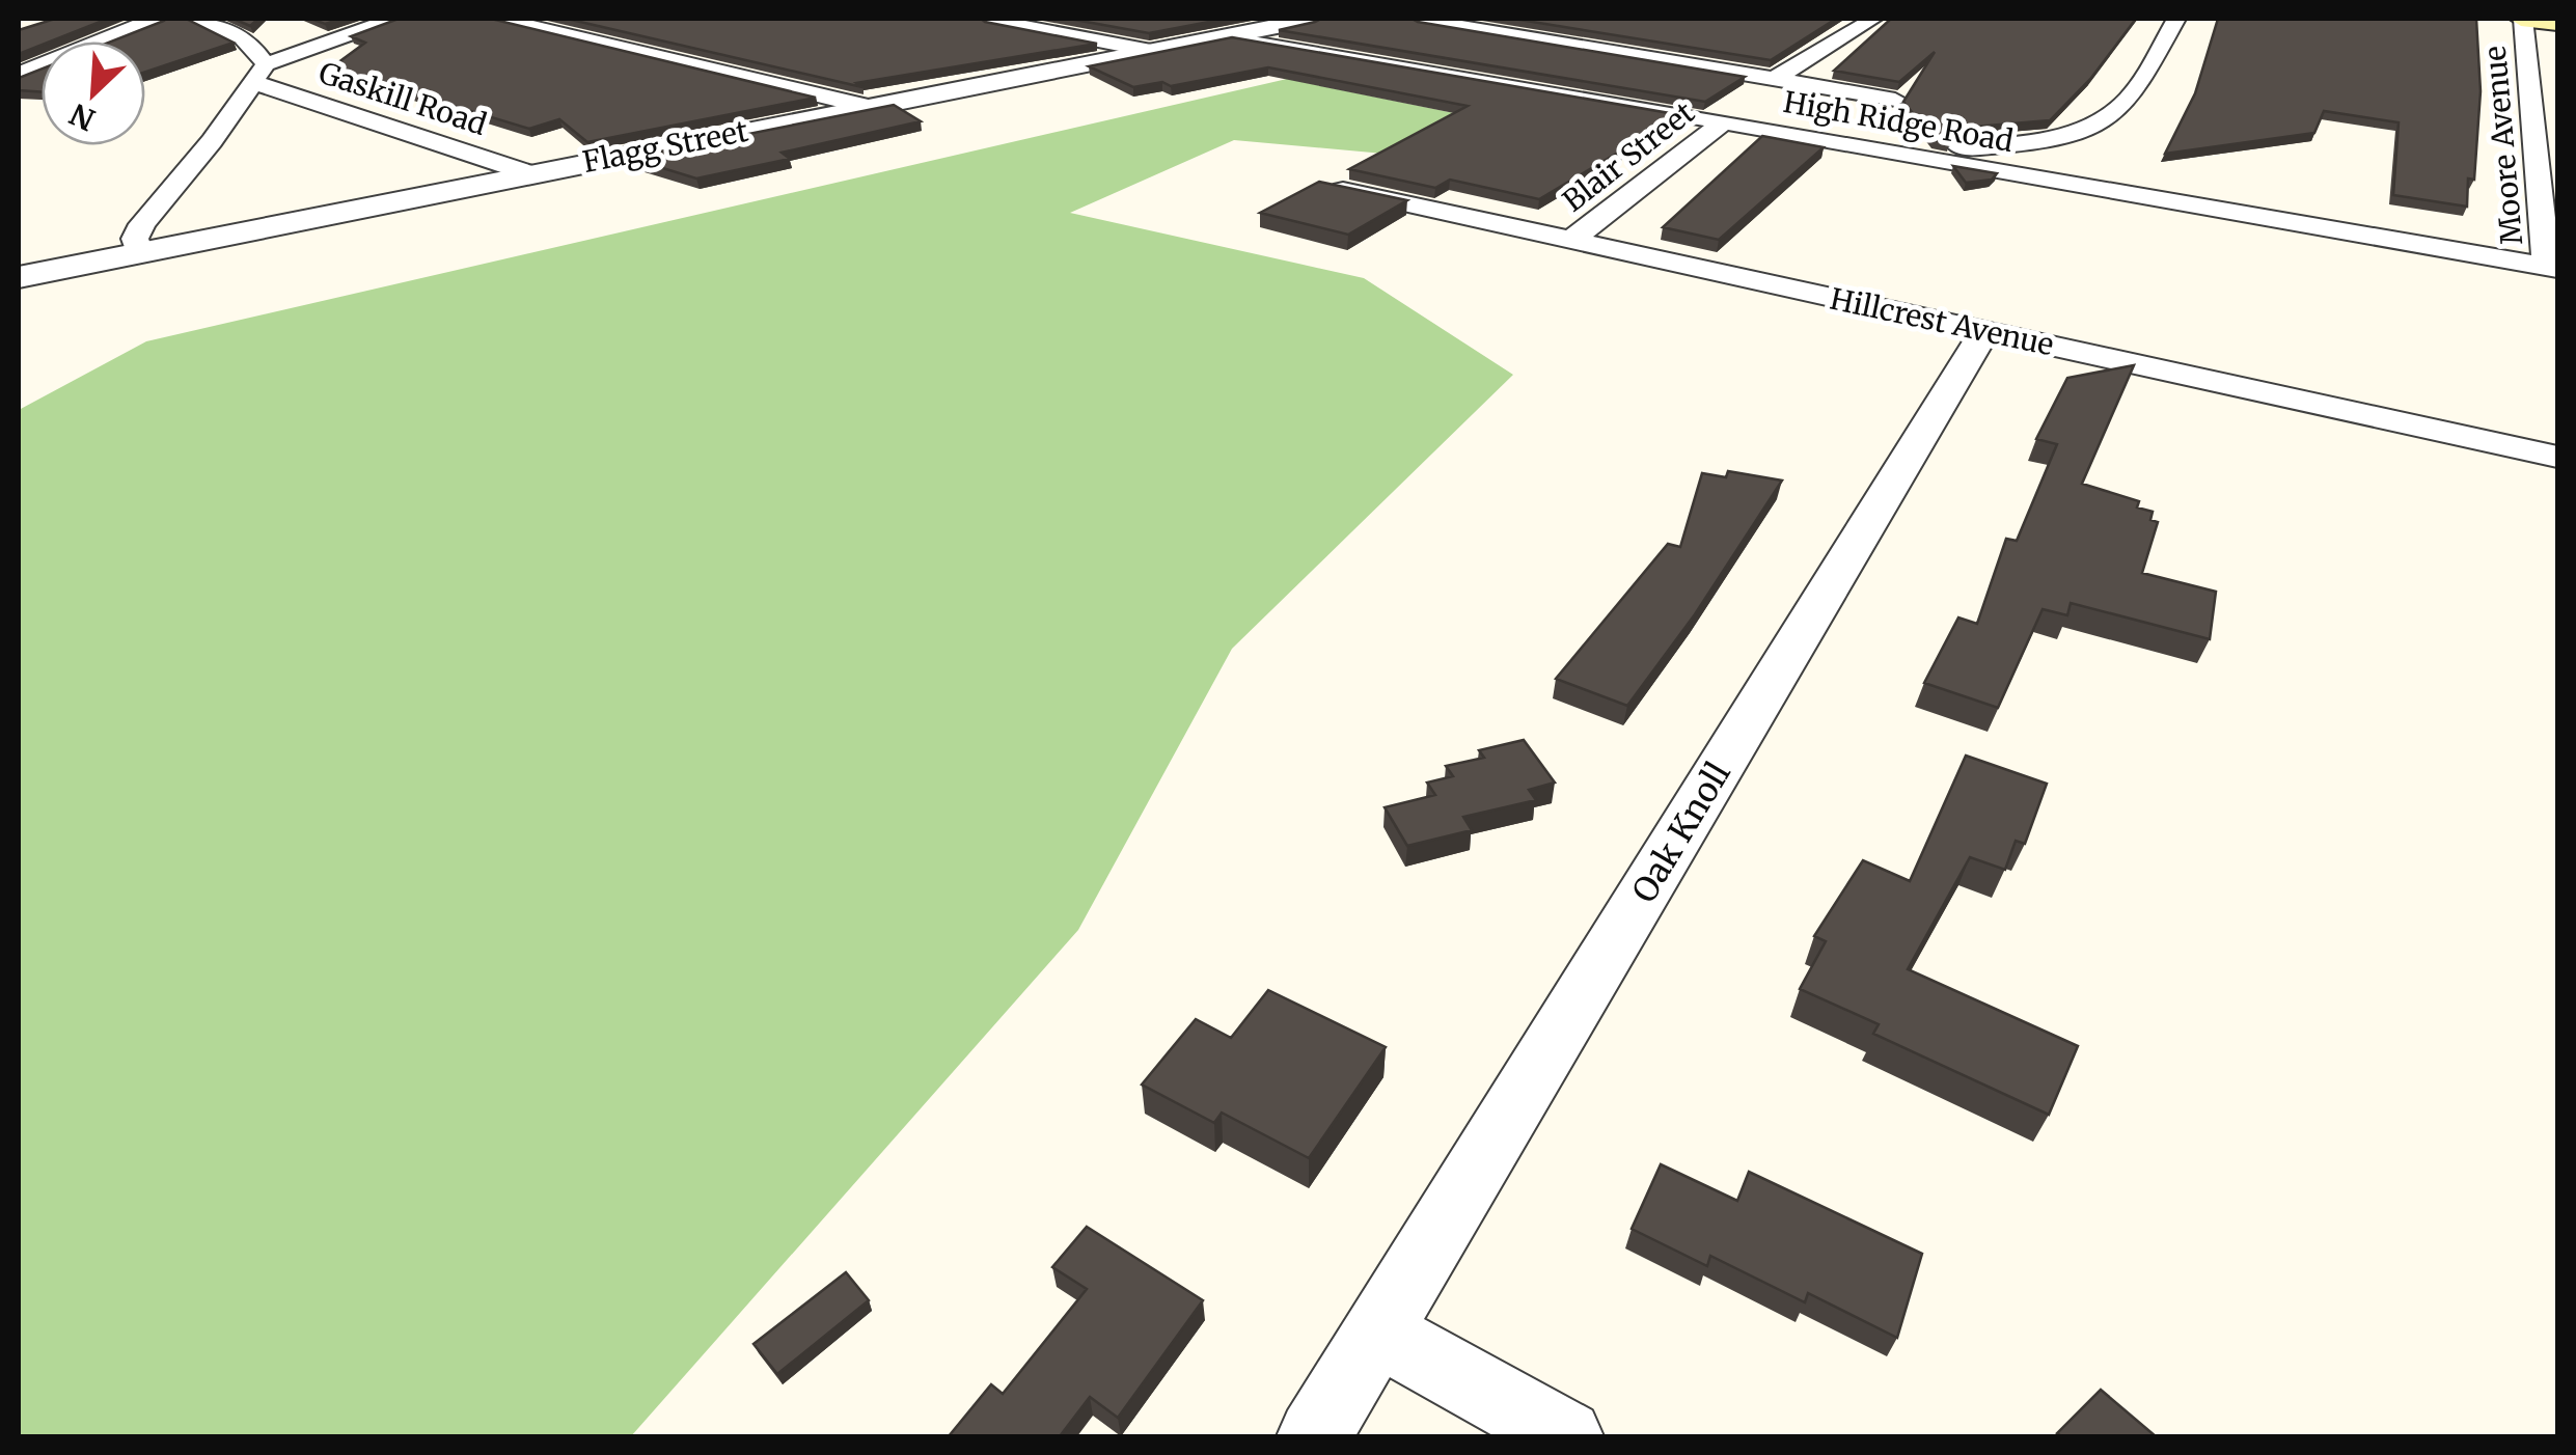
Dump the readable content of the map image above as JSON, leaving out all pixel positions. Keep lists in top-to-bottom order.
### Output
{
  "streets": {
    "street": [
      "Gaskill Road",
      "High Ridge Road",
      "Moore Avenue",
      "Flagg Street",
      "Blair Street",
      "Hillcrest Avenue",
      "Oak Knoll"
    ]
  },
  "crossings": [
    ["Gaskill Road", "Flagg Street"],
    ["High Ridge Road", "Moore Avenue"],
    ["High Ridge Road", "Flagg Street"],
    ["High Ridge Road", "Blair Street"],
    ["Blair Street", "Hillcrest Avenue"],
    ["Hillcrest Avenue", "Oak Knoll"]
  ],
  "north": "bottom left"
}
